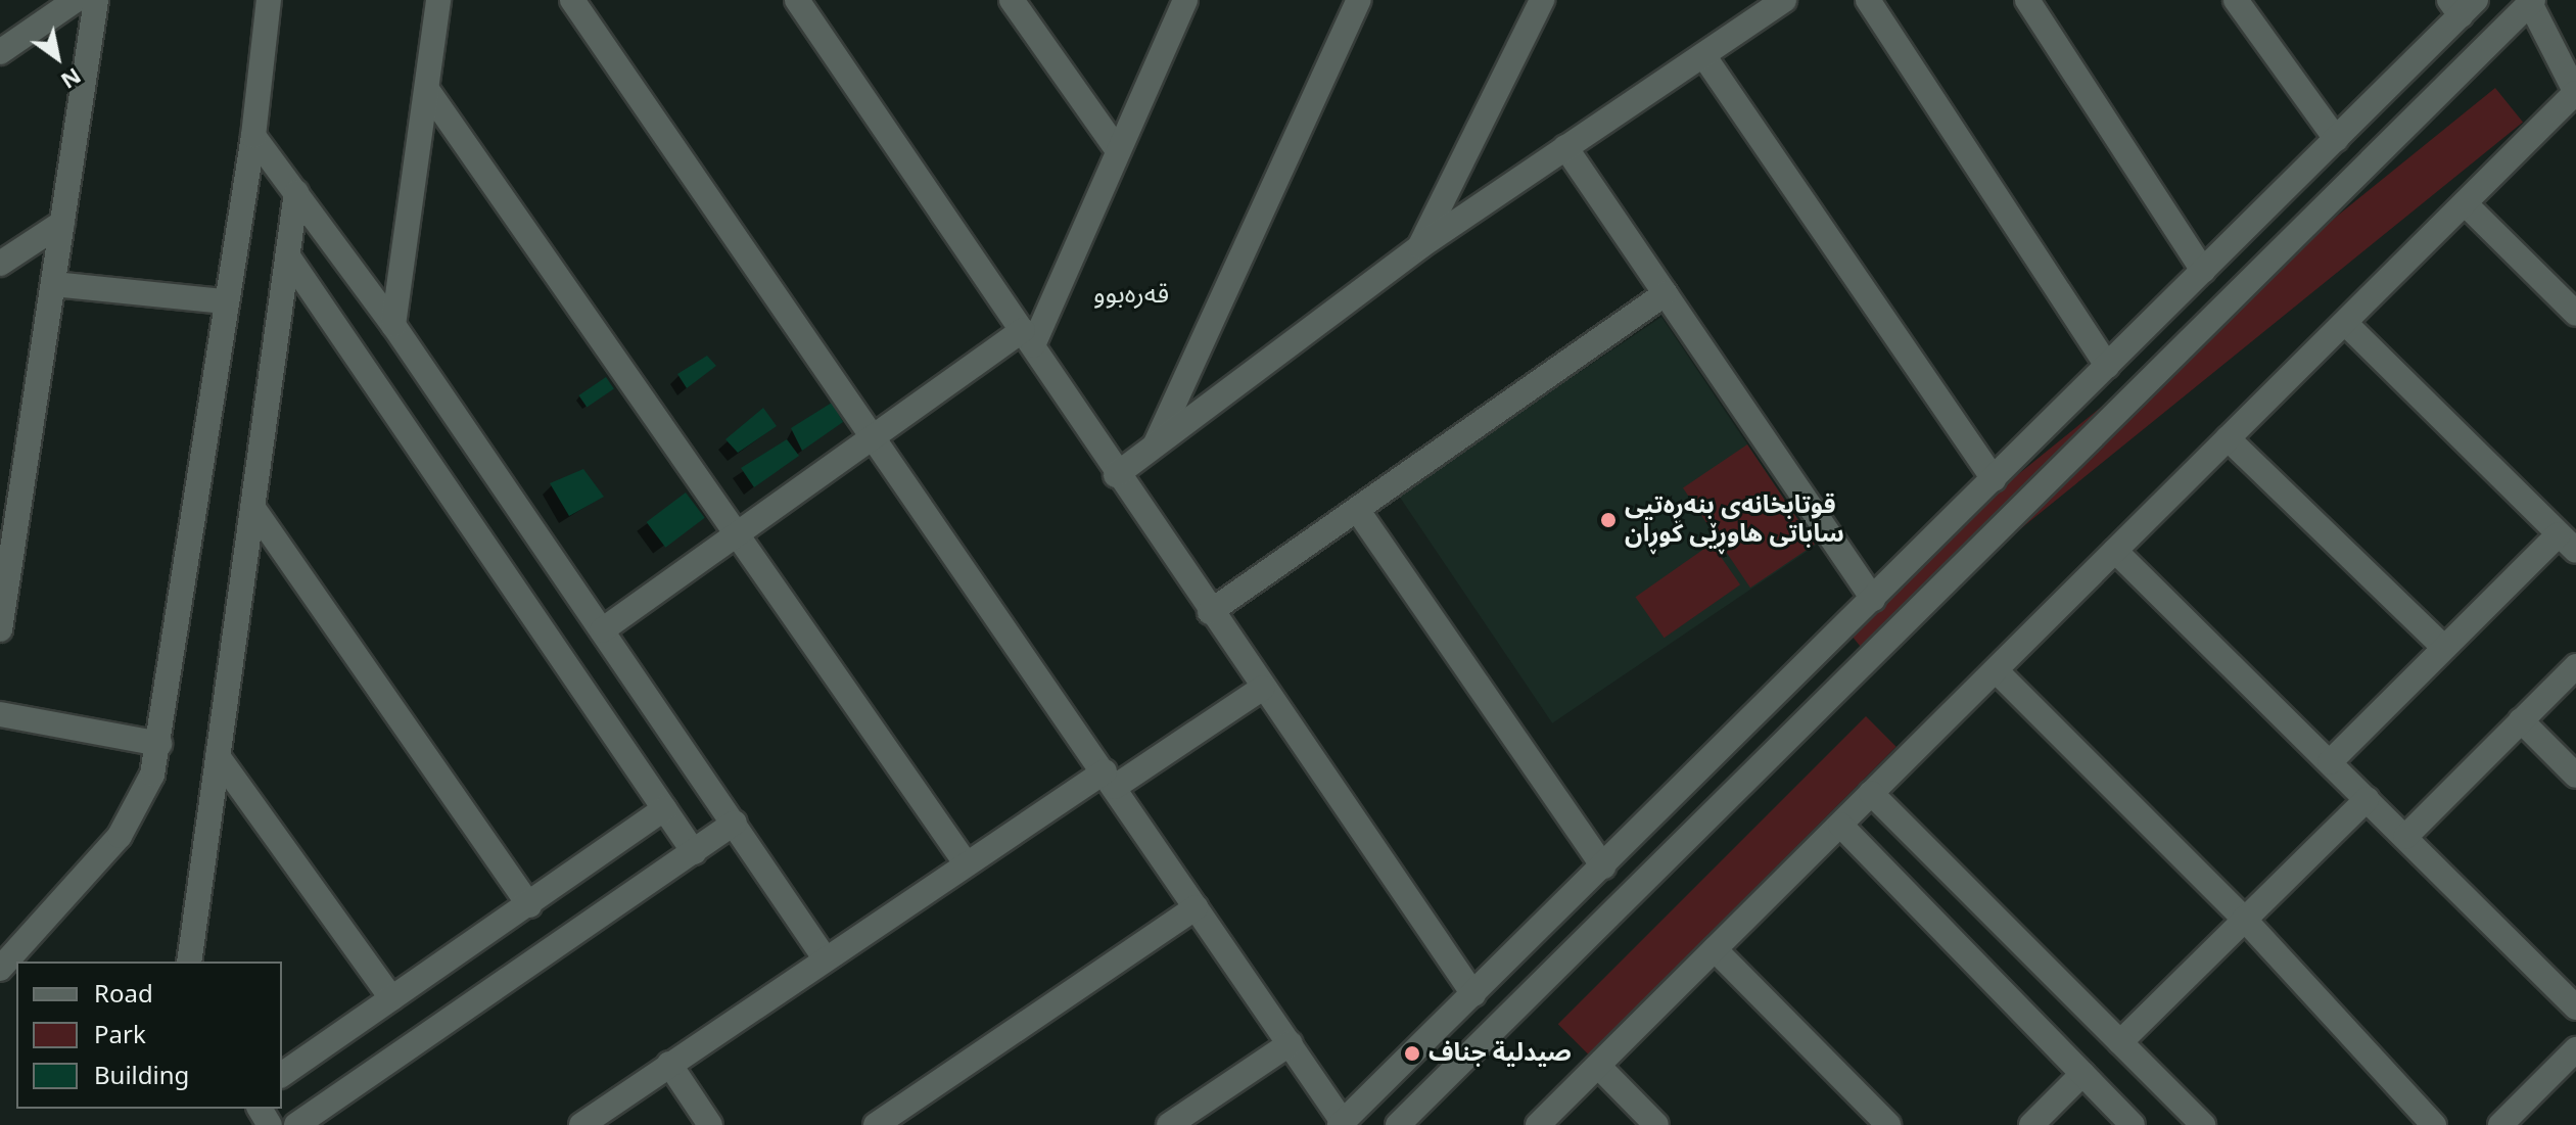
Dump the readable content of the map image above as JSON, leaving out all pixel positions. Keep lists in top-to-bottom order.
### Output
{
  "districts": ["قەرەبوو"],
  "places": ["قوتابخانەی بنەڕەتیی ساباتی هاوڕێی کوڕان", "صيدلية جناف"],
  "legend": ["Road", "Park", "Building"],
  "north": "bottom right"
}
